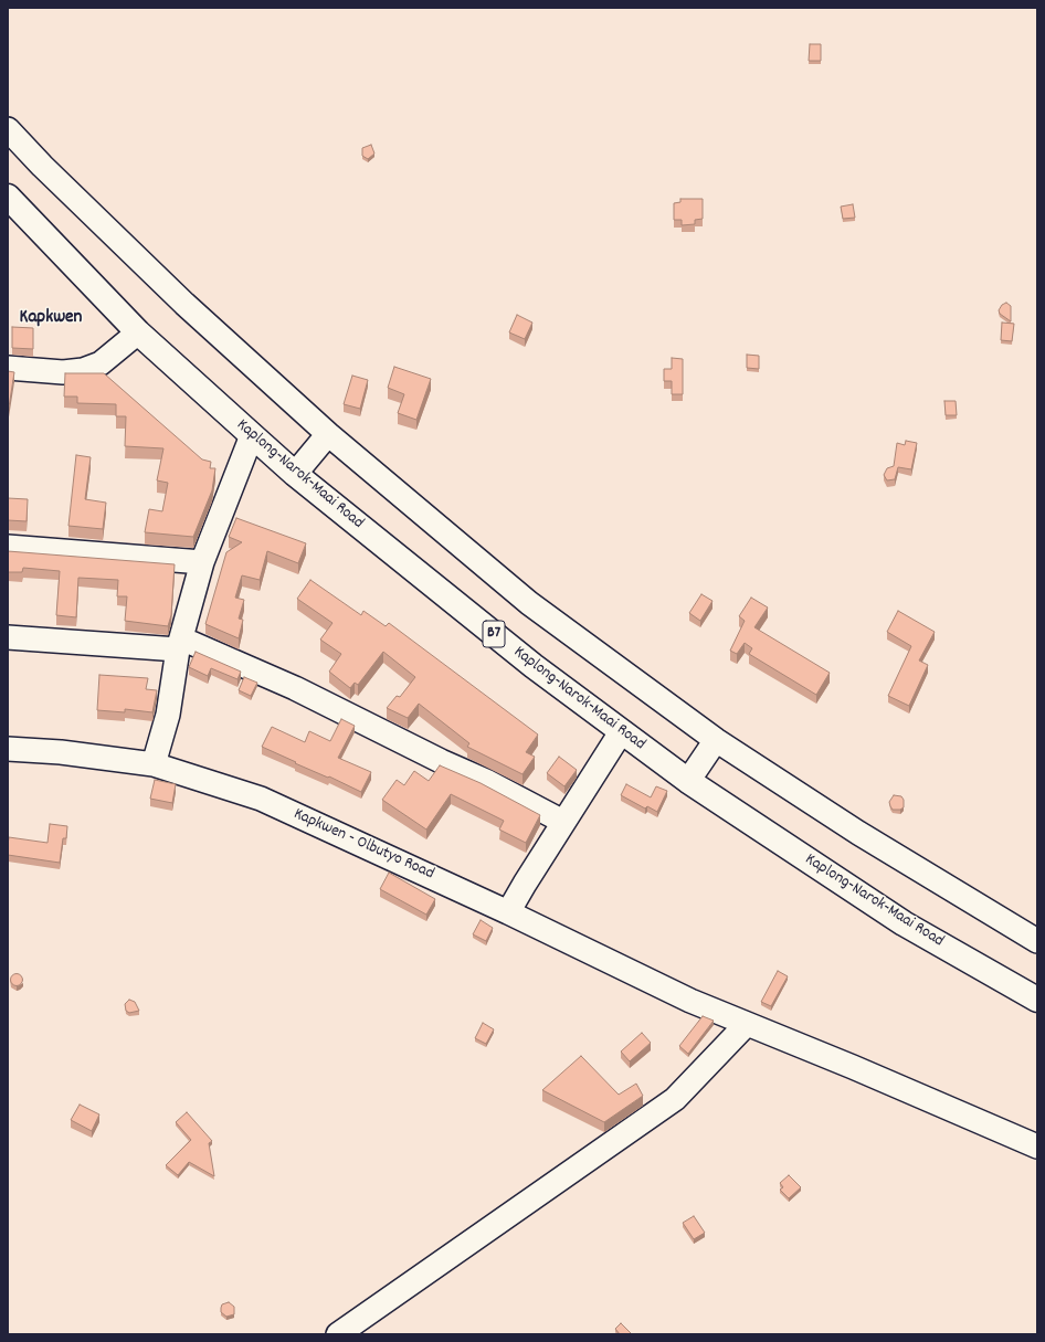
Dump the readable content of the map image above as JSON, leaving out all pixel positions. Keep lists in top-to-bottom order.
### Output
{
  "streets": {
    "highway": ["Kaplong-Narok-Maai Road", "B7"],
    "street": ["Kapkwen - Olbutyo Road"]
  },
  "districts": ["Kapkwen"]
}
